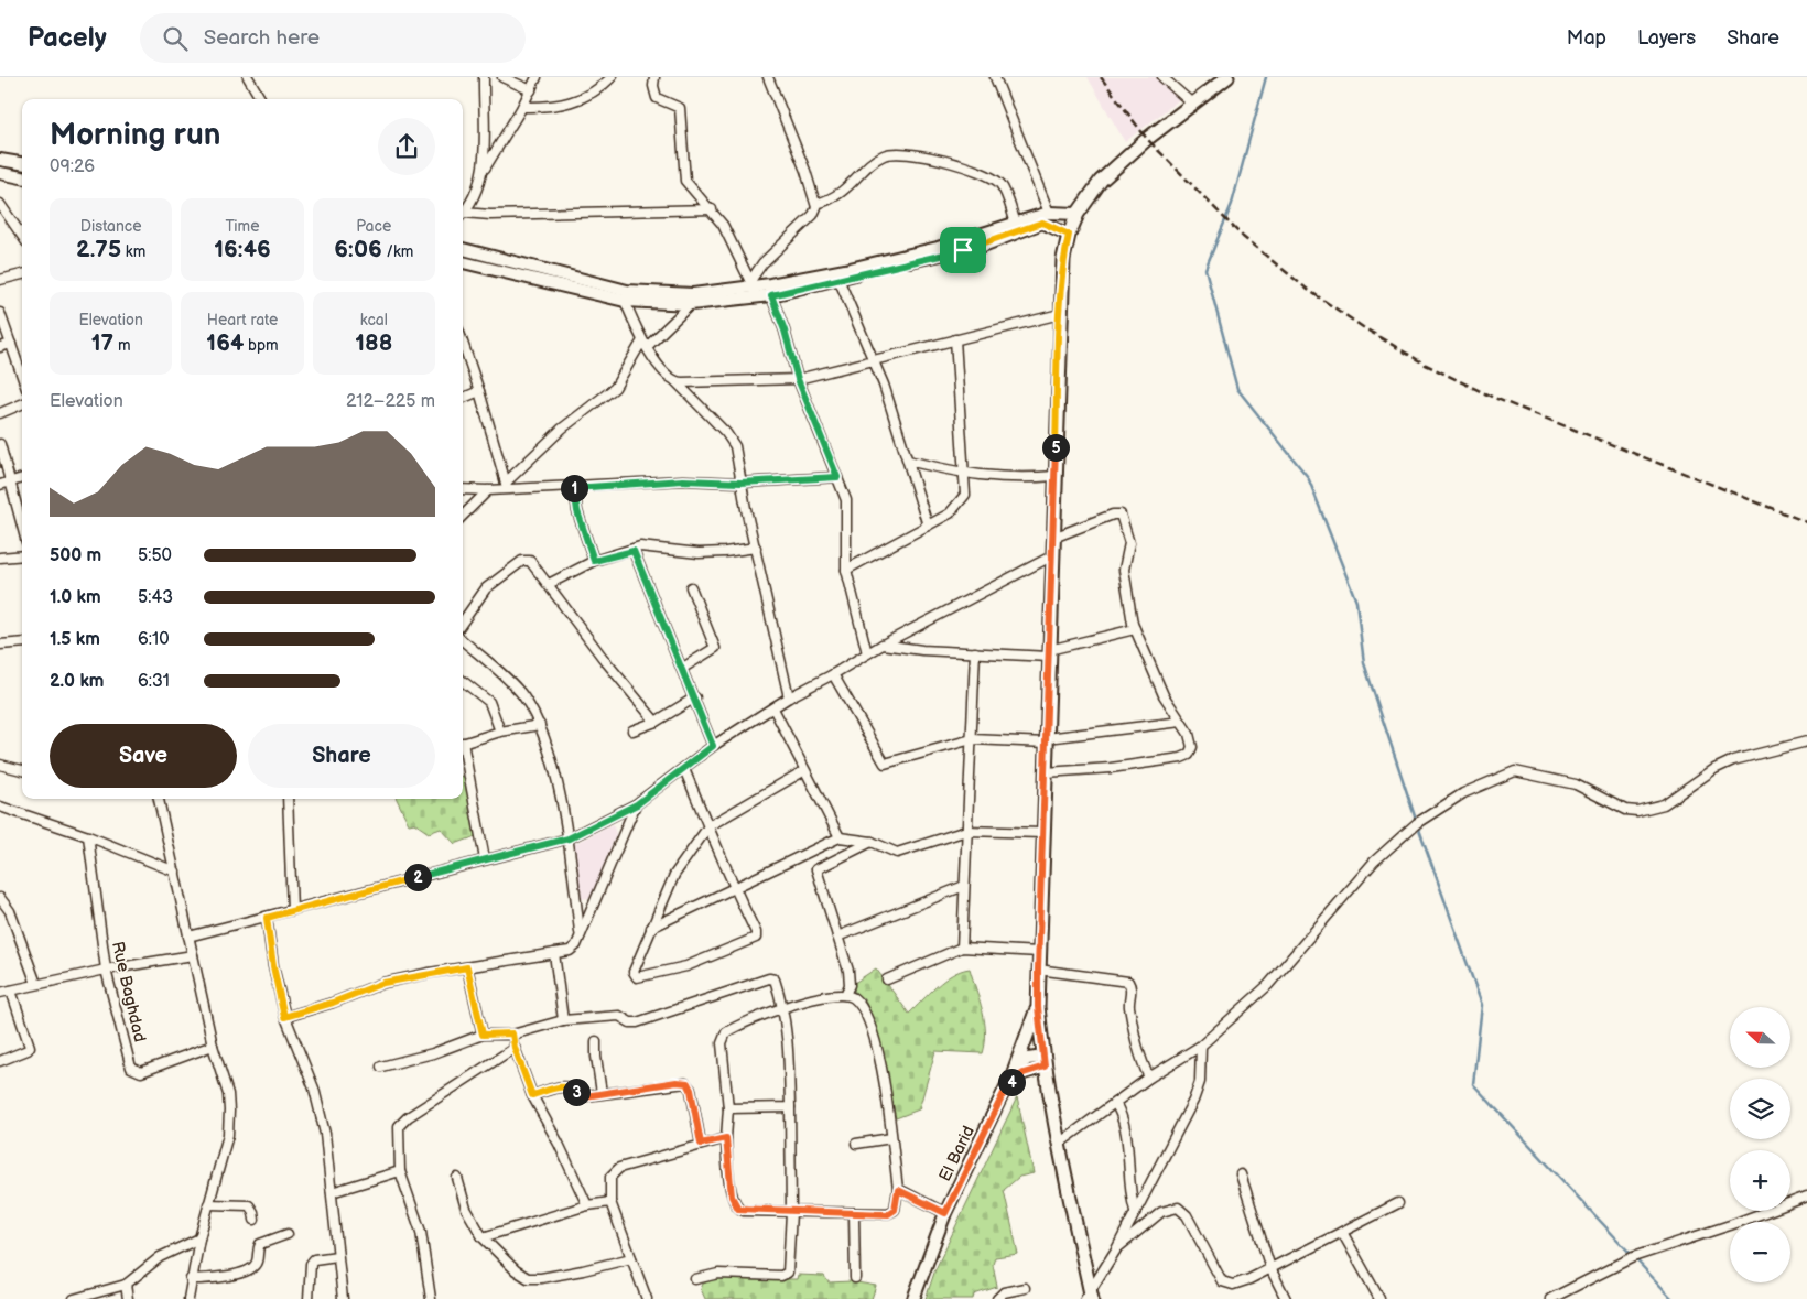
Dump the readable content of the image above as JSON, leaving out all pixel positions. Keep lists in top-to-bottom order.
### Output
{
  "streets": {
    "street": ["Rue Baghdad", "El Barid"]
  },
  "north": "left",
  "page": {
    "header": "Pacely",
    "search": "Search here",
    "nav": ["Map", "Layers", "Share"],
    "heading": ["Morning run", "09:26"],
    "stats": [
      ["Distance", "2.75 km"],
      ["Time", "16:46"],
      ["Pace", "6:06 /km"],
      ["Elevation", "17 m"],
      ["Heart rate", "164 bpm"],
      ["kcal", "188"]
    ],
    "chart": ["Elevation", "212–225 m"],
    "pins": [
      "5",
      "1",
      "2",
      "4",
      "3"
    ],
    "list": [
      {
        "name": "500 m",
        "note": "5:50"
      },
      {
        "name": "1.0 km",
        "note": "5:43"
      },
      {
        "name": "1.5 km",
        "note": "6:10"
      },
      {
        "name": "2.0 km",
        "note": "6:31"
      }
    ],
    "buttons": ["Save", "Share"],
    "map_buttons": ["+", "−"]
  }
}
